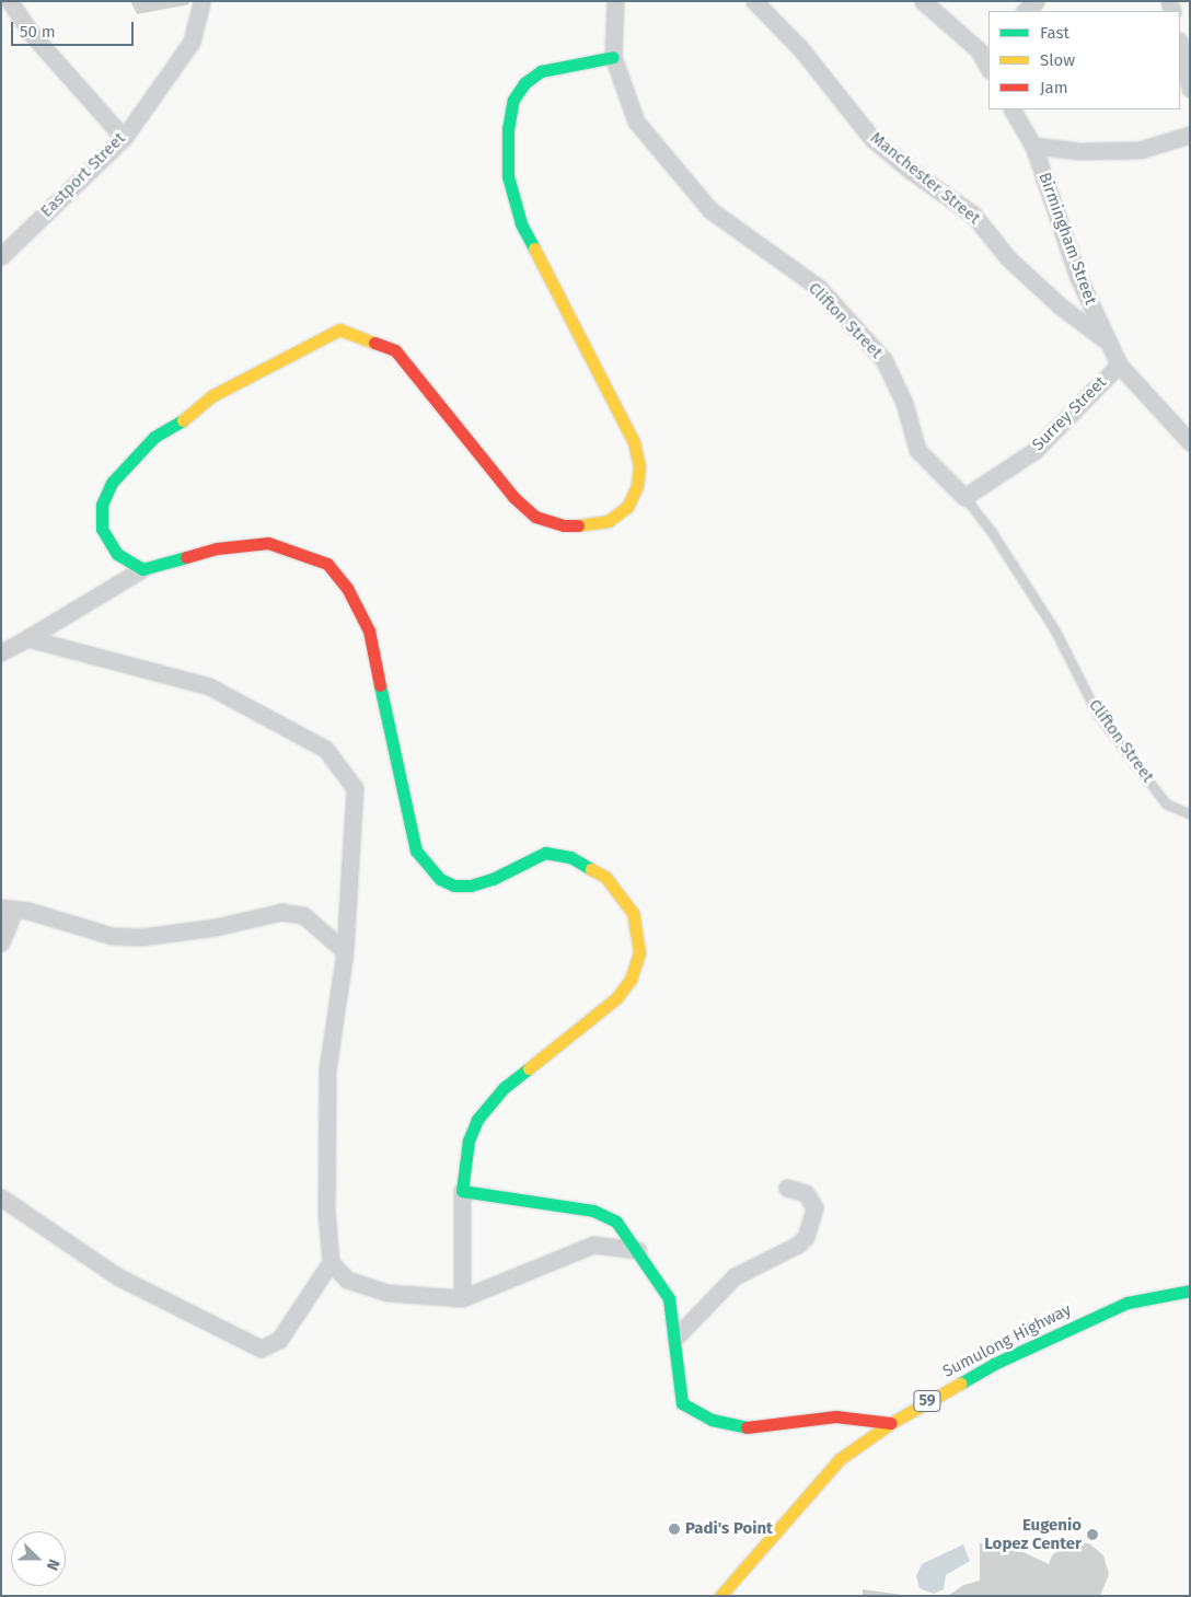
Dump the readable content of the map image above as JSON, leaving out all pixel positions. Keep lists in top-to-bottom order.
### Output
{
  "streets": {
    "street": [
      "Eastport Street",
      "Manchester Street",
      "Birmingham Street",
      "Clifton Street",
      "Surrey Street",
      "Sumulong Highway",
      "59"
    ]
  },
  "crossings": [
    ["Manchester Street", "Birmingham Street"],
    ["Birmingham Street", "Surrey Street"],
    ["Clifton Street", "Surrey Street"]
  ],
  "places": ["Padi's Point", "Eugenio Lopez Center"],
  "legend": ["Fast", "Slow", "Jam"],
  "scale_bar": "50 m",
  "north": "right"
}
